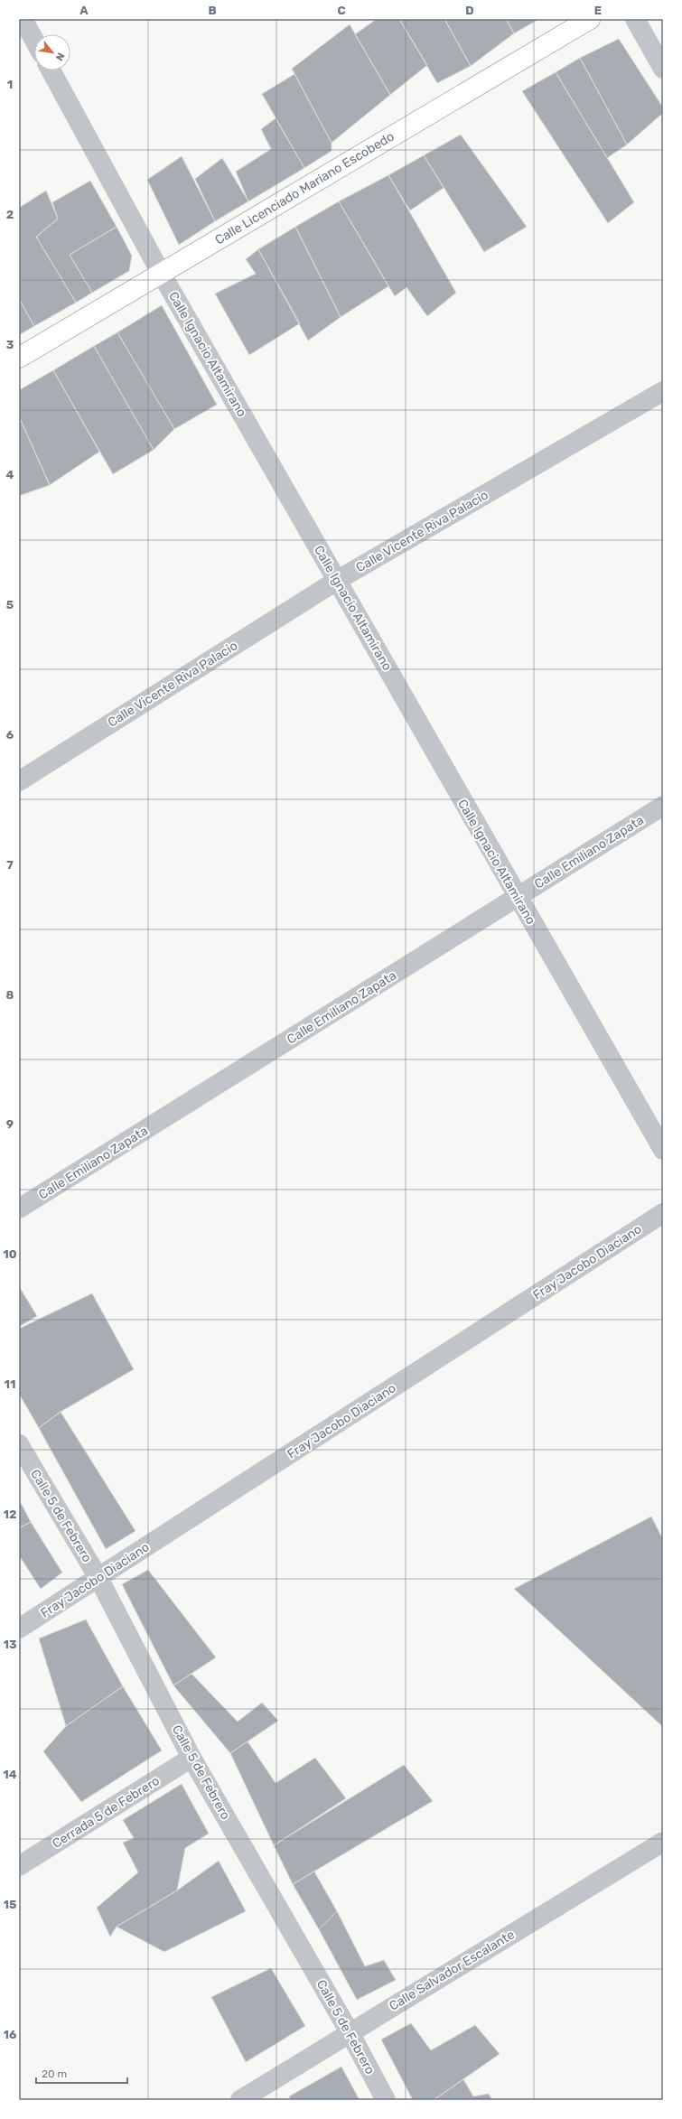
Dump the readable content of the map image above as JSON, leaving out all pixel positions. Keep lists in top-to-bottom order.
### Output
{
  "streets": {
    "main road": ["Calle Licenciado Mariano Escobedo"],
    "street": [
      "Calle Ignacio Altamirano",
      "Calle Vicente Riva Palacio",
      "Calle Emiliano Zapata",
      "Fray Jacobo Diaciano",
      "Calle 5 de Febrero",
      "Cerrada 5 de Febrero",
      "Calle Salvador Escalante"
    ]
  },
  "crossings": [
    ["Calle Licenciado Mariano Escobedo", "Calle Ignacio Altamirano"],
    ["Calle Ignacio Altamirano", "Calle Vicente Riva Palacio"],
    ["Calle Ignacio Altamirano", "Calle Emiliano Zapata"],
    ["Fray Jacobo Diaciano", "Calle 5 de Febrero"],
    ["Calle 5 de Febrero", "Cerrada 5 de Febrero"],
    ["Calle 5 de Febrero", "Calle Salvador Escalante"]
  ],
  "scale_bar": "20 m",
  "north": "bottom right",
  "grid": {
    "columns": [
      "A",
      "B",
      "C",
      "D",
      "E"
    ],
    "rows": [
      "1",
      "2",
      "3",
      "4",
      "5",
      "6",
      "7",
      "8",
      "9",
      "10",
      "11",
      "12",
      "13",
      "14",
      "15",
      "16"
    ]
  }
}
